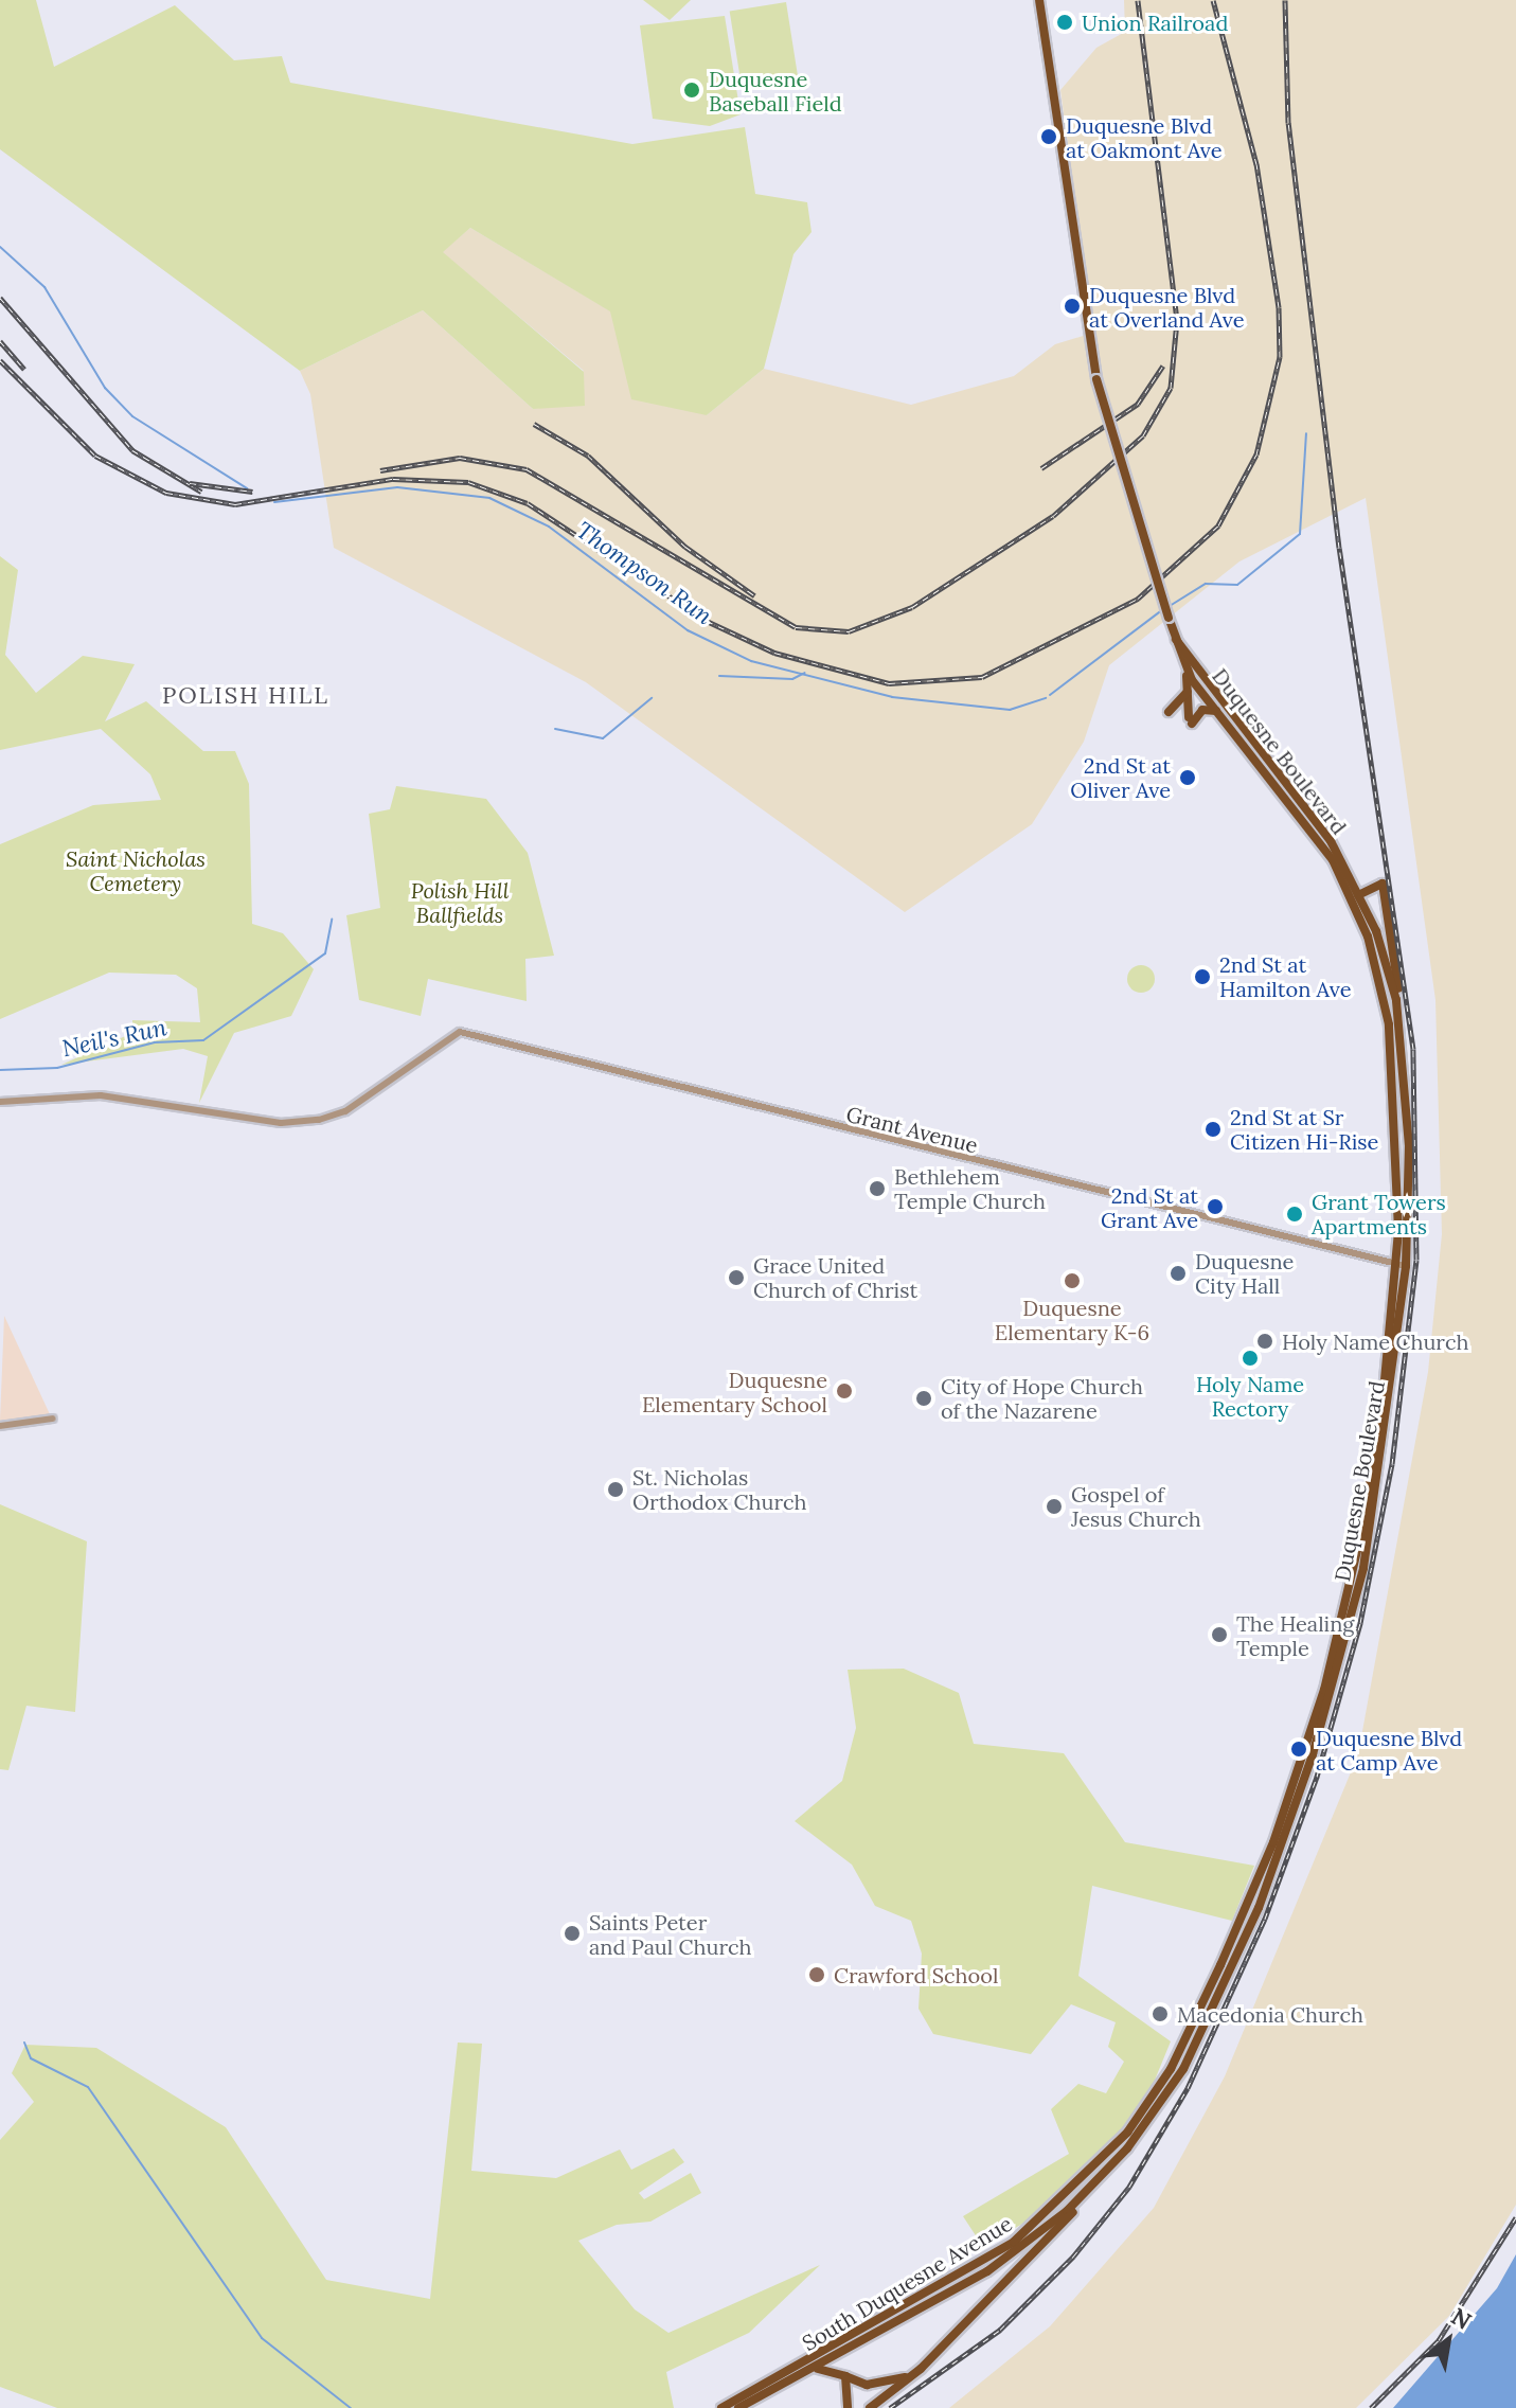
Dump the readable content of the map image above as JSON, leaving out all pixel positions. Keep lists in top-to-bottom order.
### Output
{
  "streets": {
    "main road": ["Duquesne Boulevard", "South Duquesne Avenue"],
    "street": ["Grant Avenue"]
  },
  "crossings": [
    ["Duquesne Boulevard", "Grant Avenue"],
    ["Duquesne Boulevard", "South Duquesne Avenue"],
    ["Grant Avenue", "South Duquesne Avenue"]
  ],
  "districts": ["POLISH HILL"],
  "water": ["Thompson Run", "Neil's Run"],
  "parks": ["Saint Nicholas Cemetery", "Polish Hill Ballfields"],
  "places": [
    "Union Railroad",
    "Duquesne Baseball Field",
    "Duquesne Blvd at Oakmont Ave",
    "Duquesne Blvd at Overland Ave",
    "2nd St at Oliver Ave",
    "2nd St at Hamilton Ave",
    "2nd St at Sr Citizen Hi-Rise",
    "Bethlehem Temple Church",
    "2nd St at Grant Ave",
    "Grant Towers Apartments",
    "Duquesne City Hall",
    "Grace United Church of Christ",
    "Duquesne Elementary K-6",
    "Holy Name Church",
    "Holy Name Rectory",
    "Duquesne Elementary School",
    "City of Hope Church of the Nazarene",
    "St. Nicholas Orthodox Church",
    "Gospel of Jesus Church",
    "The Healing Temple",
    "Duquesne Blvd at Camp Ave",
    "Saints Peter and Paul Church",
    "Crawford School",
    "Macedonia Church"
  ],
  "north": "top right"
}
